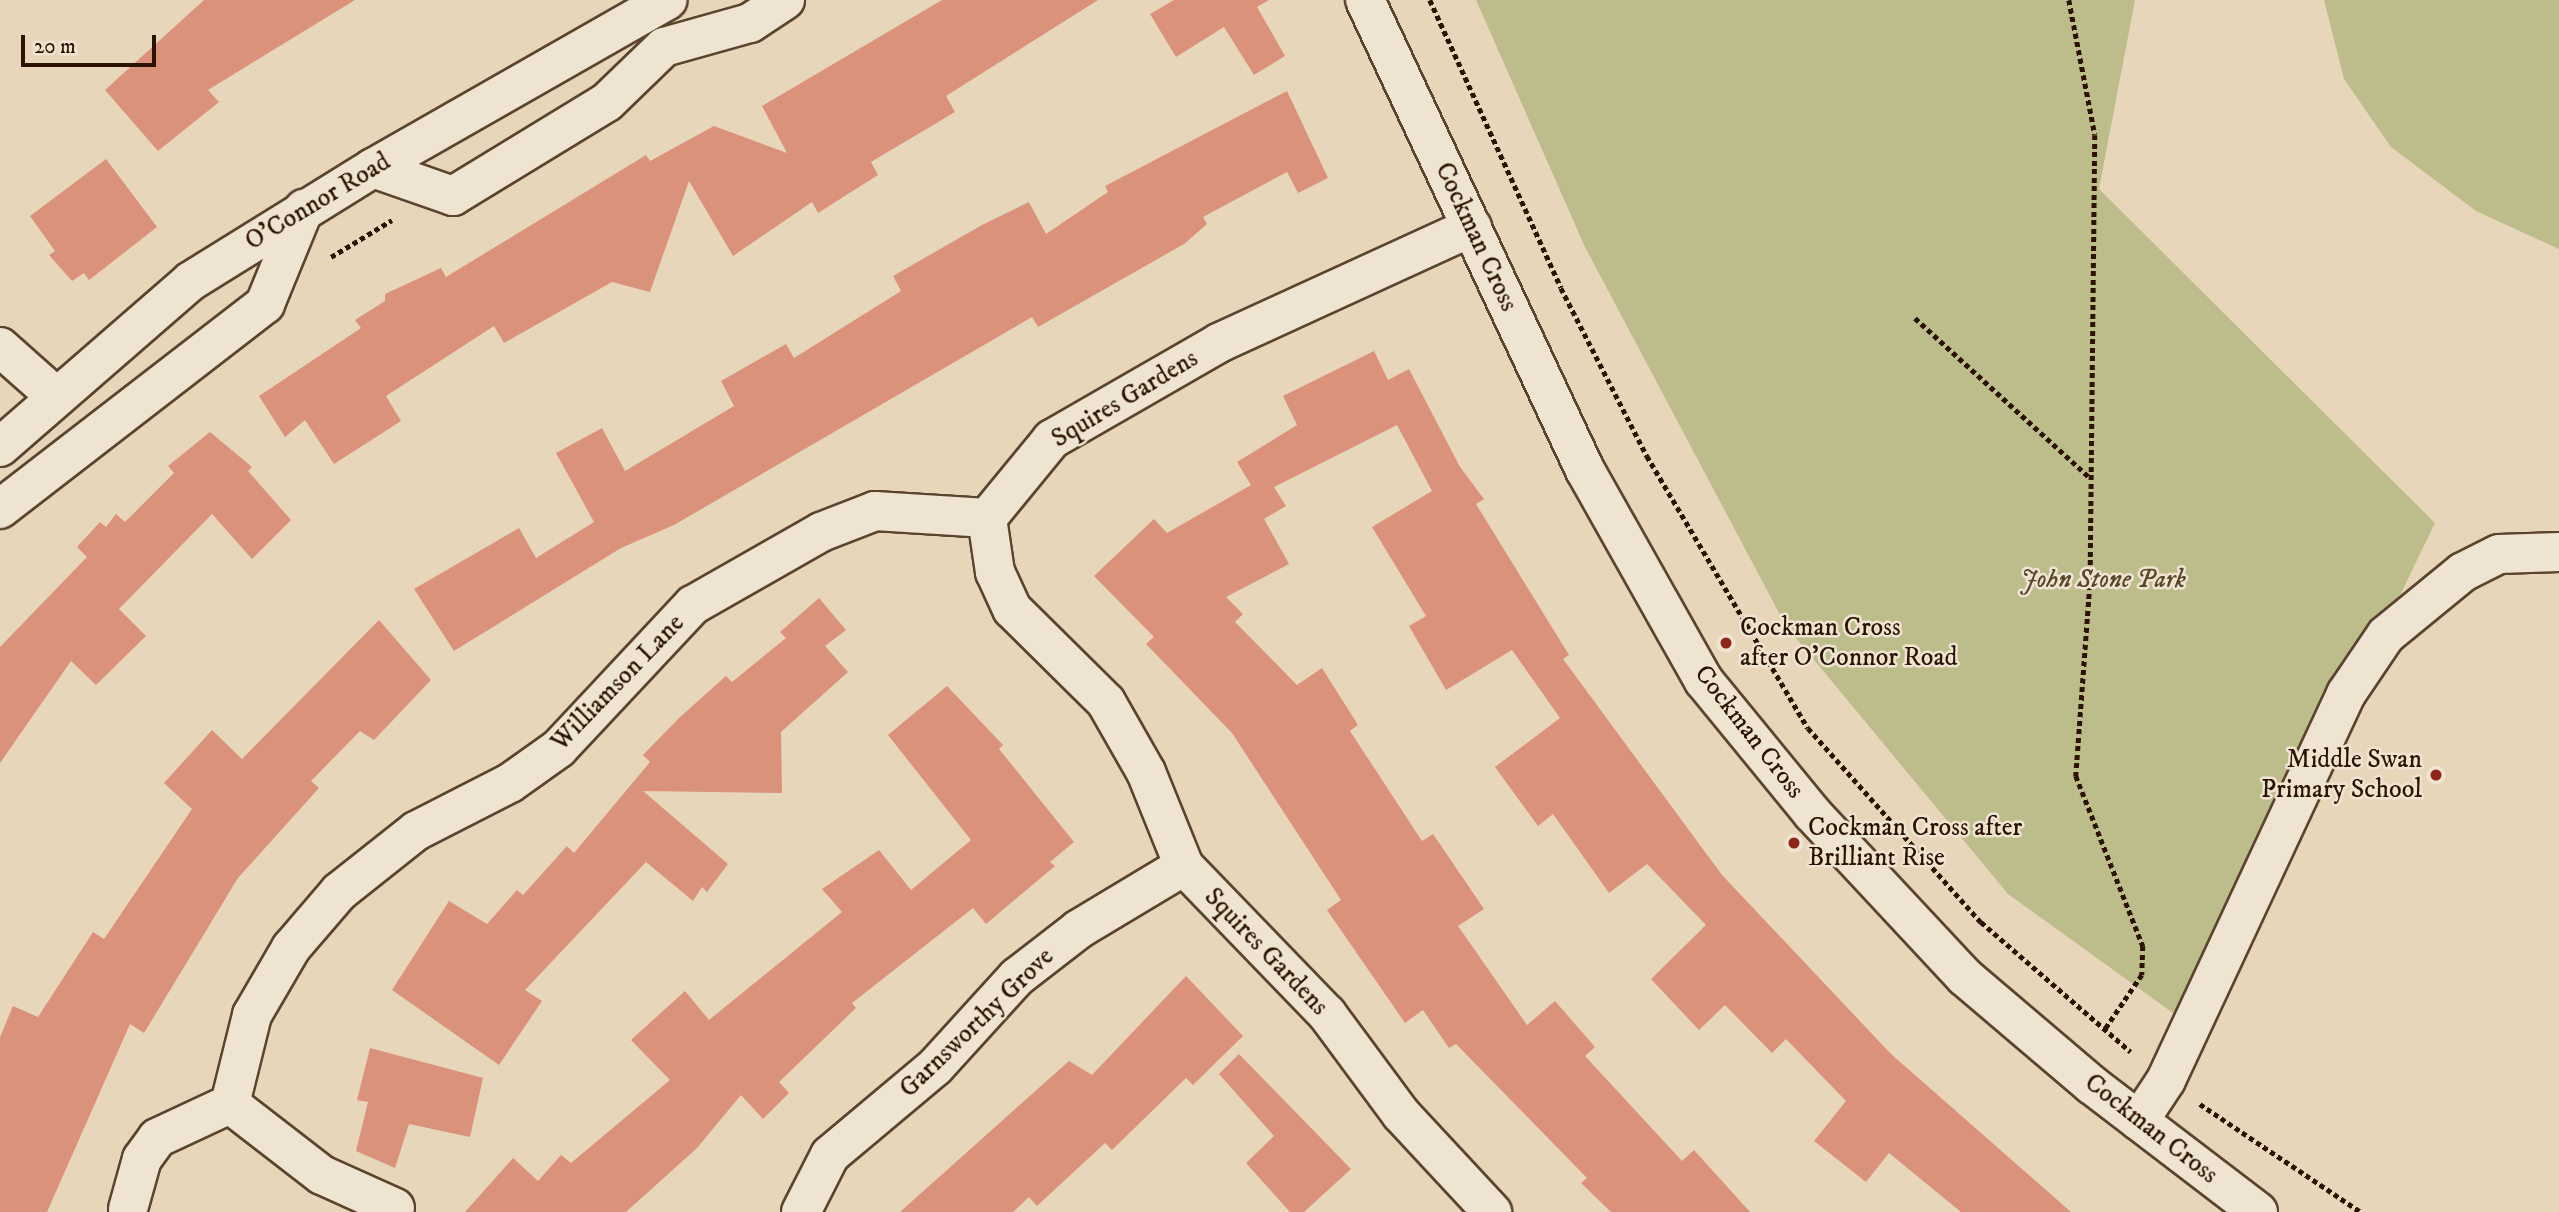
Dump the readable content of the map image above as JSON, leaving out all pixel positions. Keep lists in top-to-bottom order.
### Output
{
  "streets": {
    "street": [
      "O'Connor Road",
      "Cockman Cross",
      "Squires Gardens",
      "Williamson Lane",
      "Garnsworthy Grove"
    ]
  },
  "crossings": [
    ["Cockman Cross", "Squires Gardens"],
    ["Squires Gardens", "Williamson Lane"],
    ["Squires Gardens", "Garnsworthy Grove"]
  ],
  "parks": ["John Stone Park"],
  "places": ["Cockman Cross after O'Connor Road", "Middle Swan Primary School", "Cockman Cross after Brilliant Rise"],
  "scale_bar": "20 m"
}
